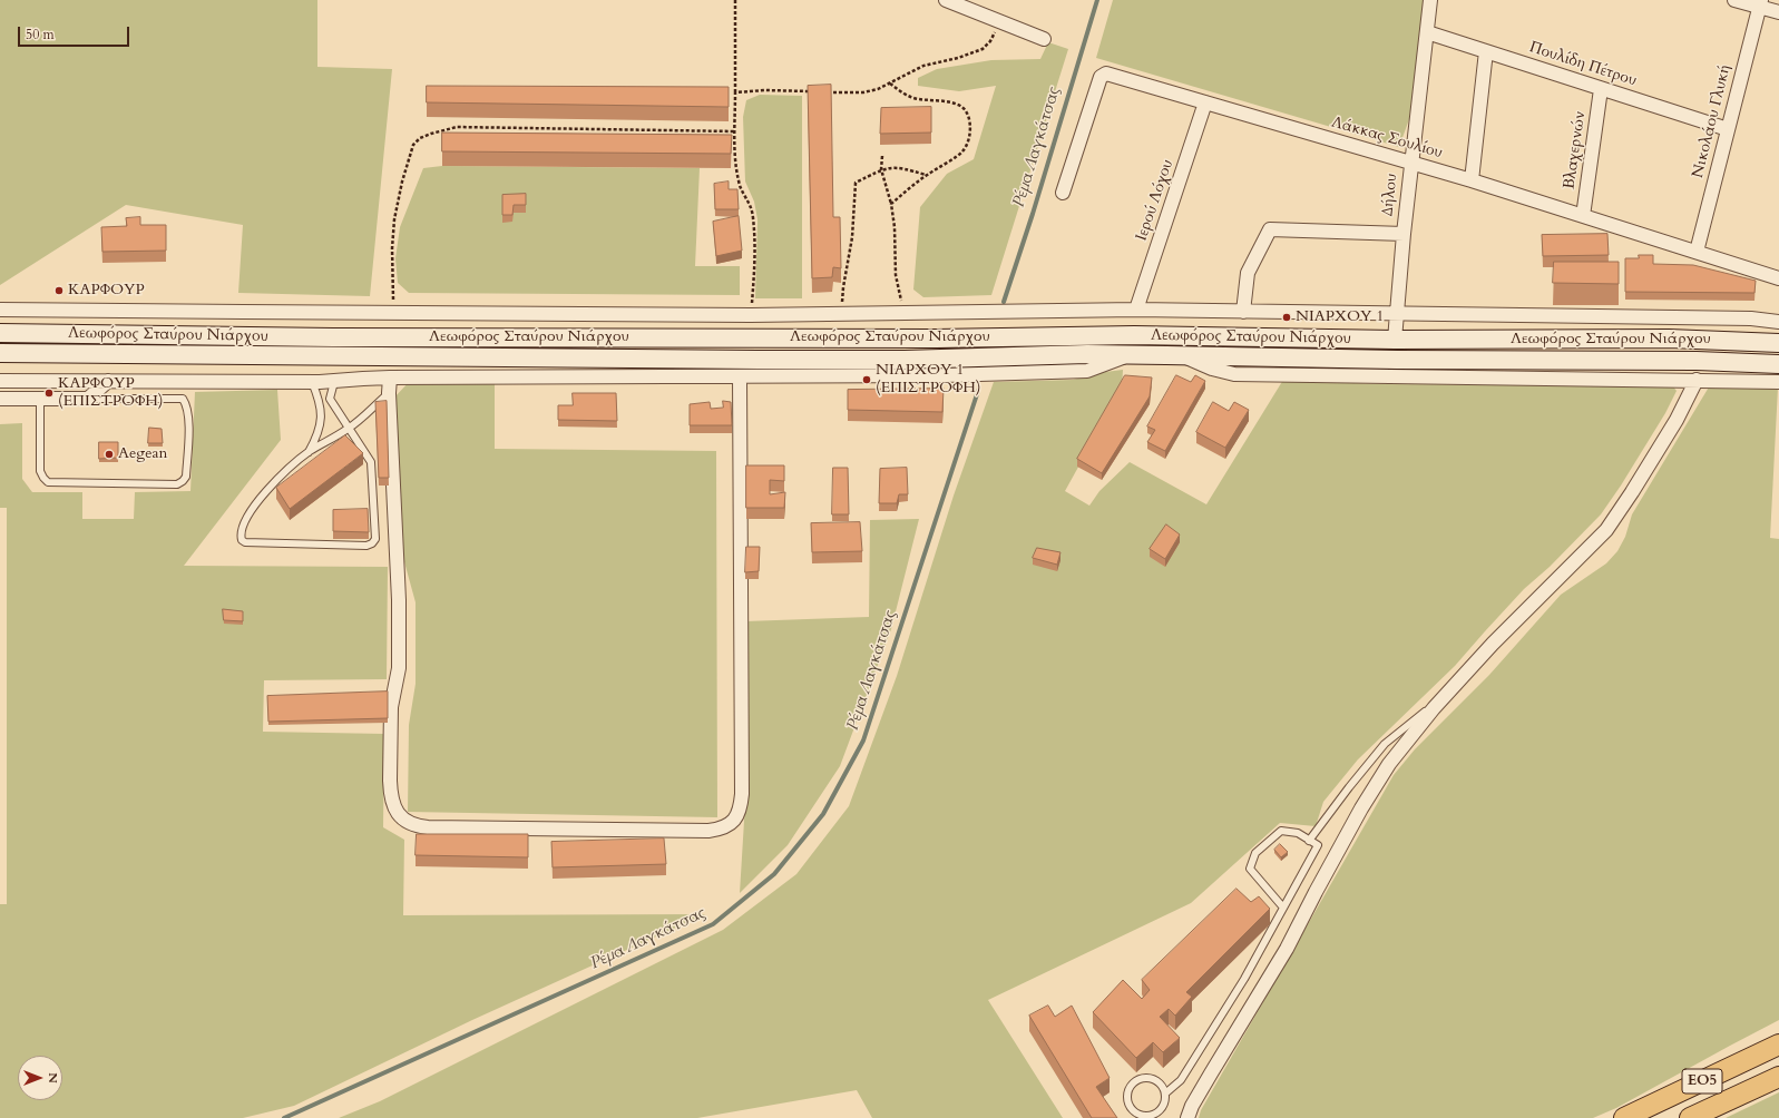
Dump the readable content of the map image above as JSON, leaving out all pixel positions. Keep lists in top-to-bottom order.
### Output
{
  "streets": {
    "main road": ["Λεωφόρος Σταύρου Νιάρχου", "ΕΟ5"],
    "street": [
      "Πουλίδη Πέτρου",
      "Νικολάου Γλυκή",
      "Λάκκας Σουλίου",
      "Βλαχερνών",
      "Δήλου",
      "Ιερού Λόχου"
    ]
  },
  "crossings": [
    ["Πουλίδη Πέτρου", "Νικολάου Γλυκή"],
    ["Πουλίδη Πέτρου", "Βλαχερνών"],
    ["Πουλίδη Πέτρου", "Δήλου"],
    ["Νικολάου Γλυκή", "Λάκκας Σουλίου"],
    ["Λάκκας Σουλίου", "Βλαχερνών"],
    ["Λάκκας Σουλίου", "Δήλου"],
    ["Λάκκας Σουλίου", "Ιερού Λόχου"],
    ["Δήλου", "Λεωφόρος Σταύρου Νιάρχου"]
  ],
  "water": ["Ρέμα Λαγκάτσας"],
  "places": [
    "ΚΑΡΦΟΥΡ",
    "ΝΙΑΡΧΟΥ 1",
    "ΝΙΑΡΧΟΥ 1 (ΕΠΙΣΤΡΟΦΗ)",
    "ΚΑΡΦΟΥΡ (ΕΠΙΣΤΡΟΦΗ)",
    "Aegean"
  ],
  "scale_bar": "50 m",
  "north": "right"
}
